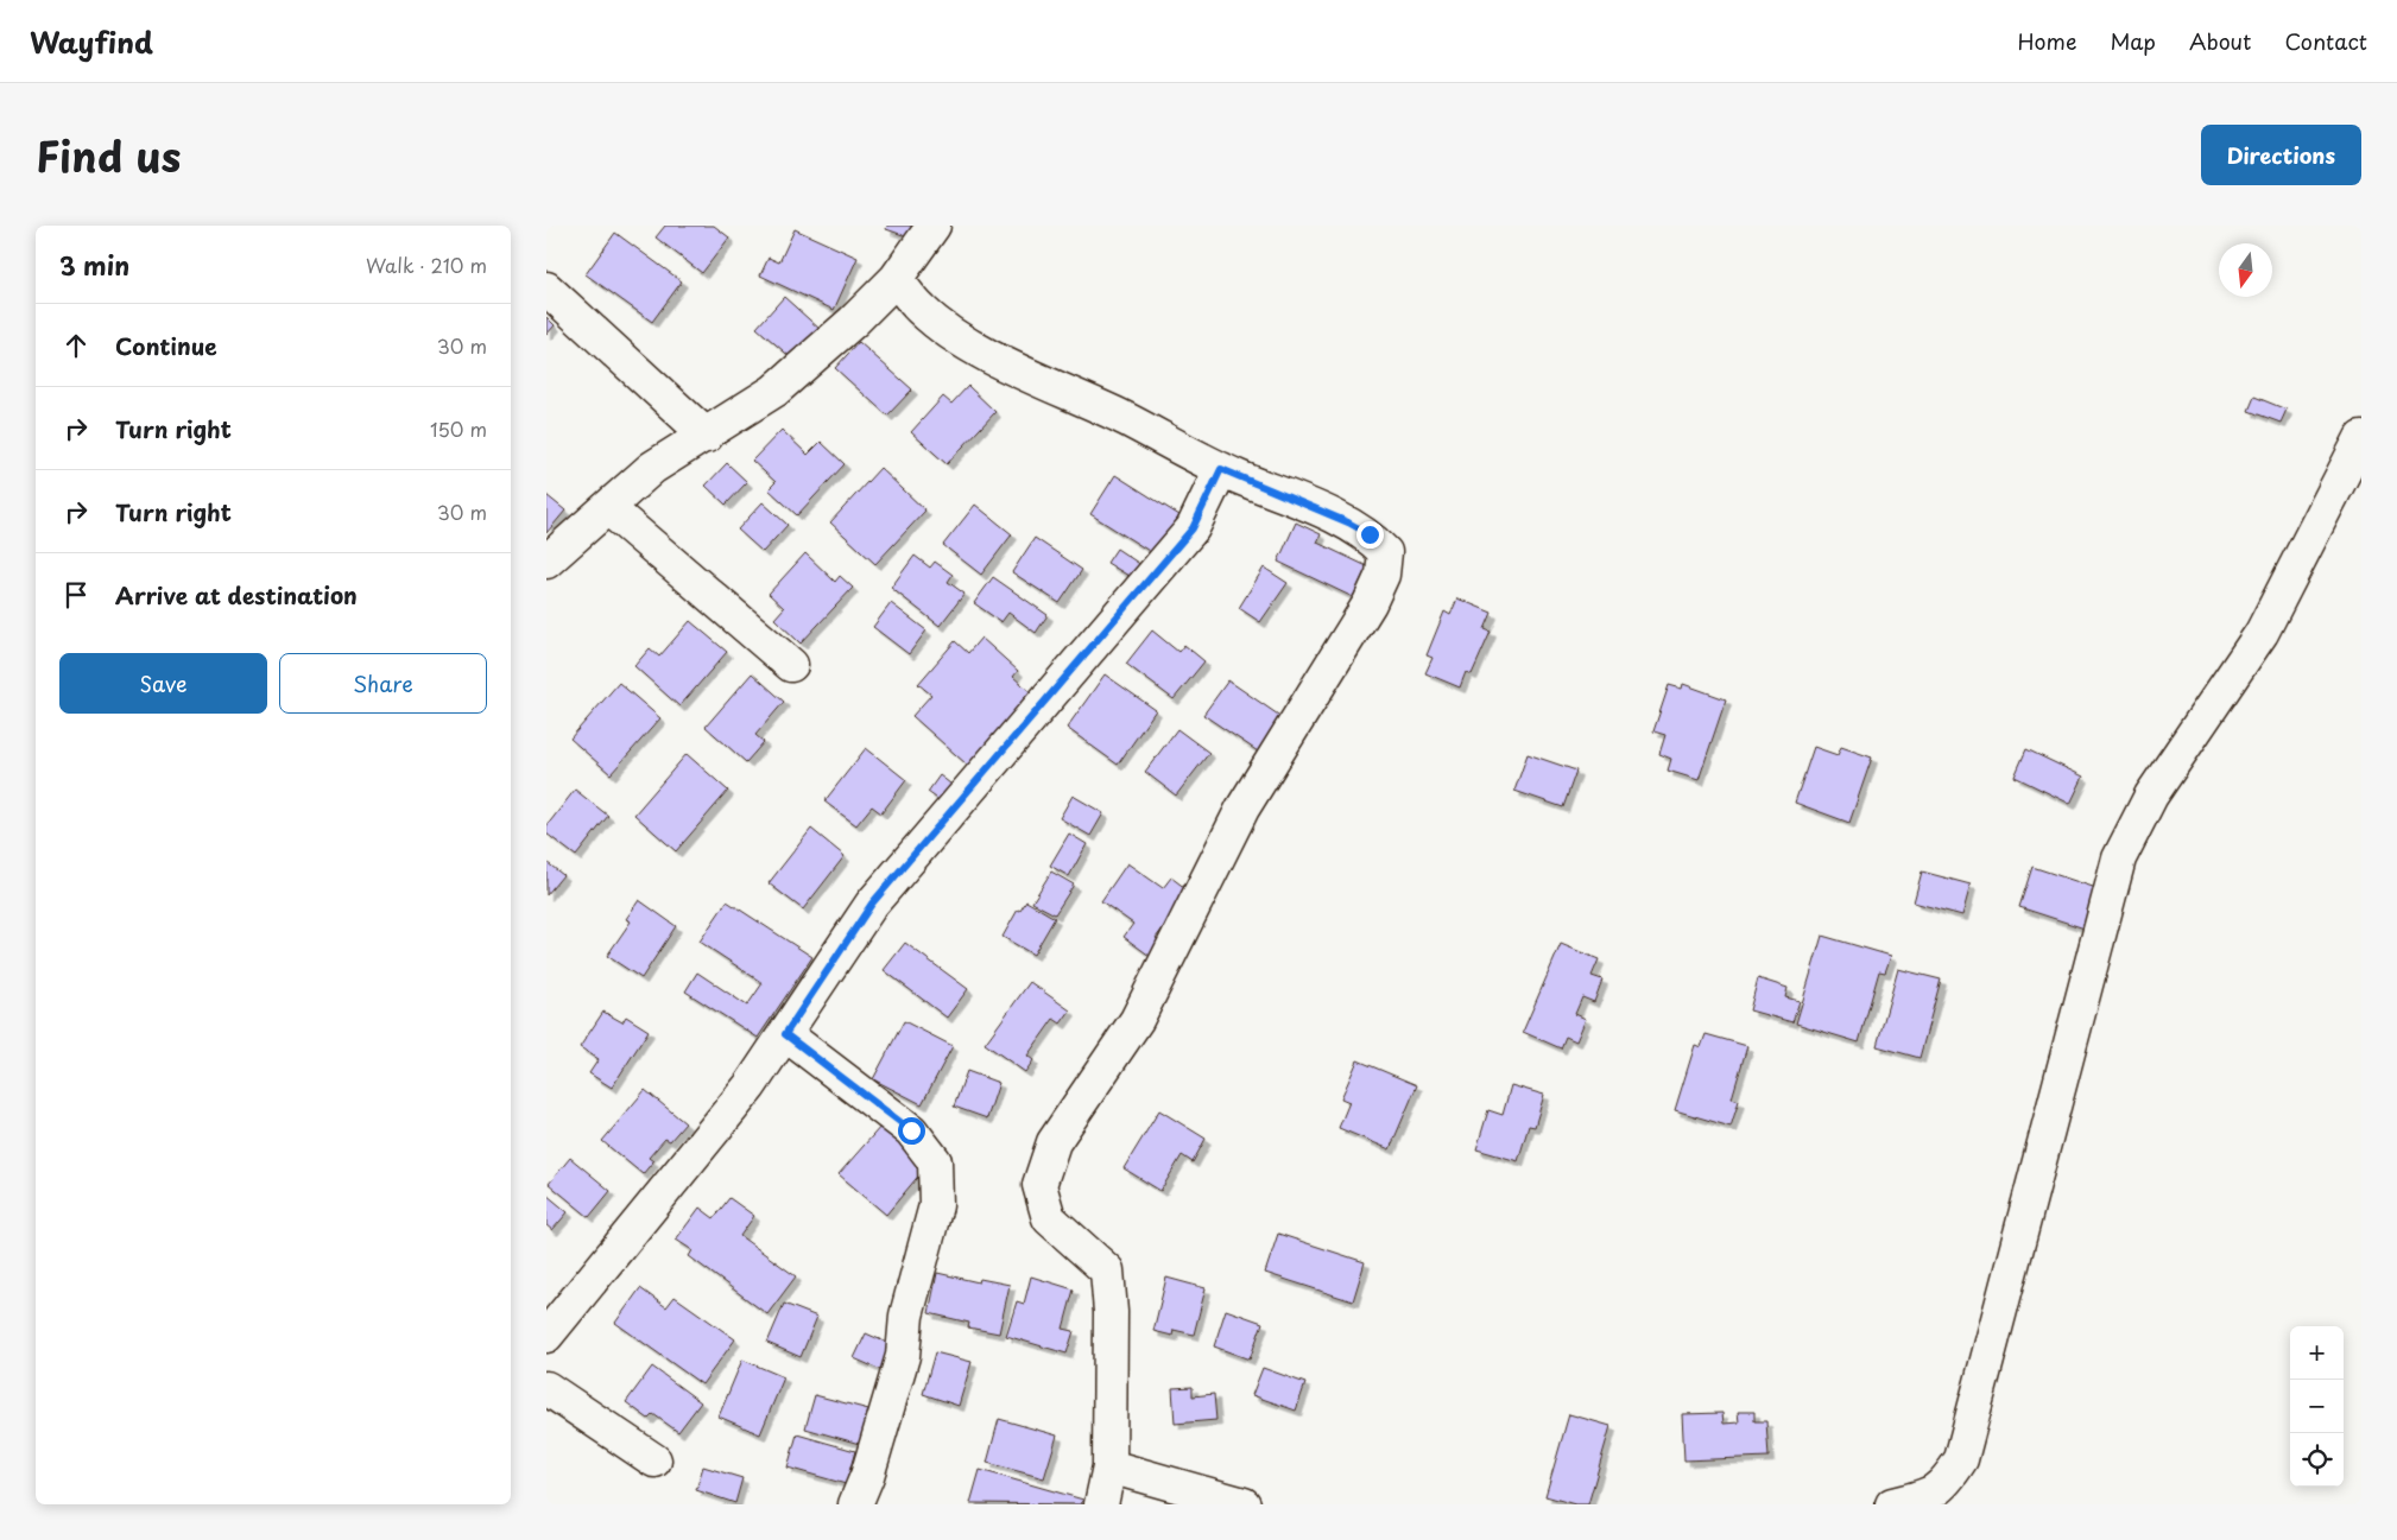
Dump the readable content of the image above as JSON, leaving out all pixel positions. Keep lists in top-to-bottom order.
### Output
{
  "north": "bottom",
  "page": {
    "header": "Wayfind",
    "nav": [
      "Home",
      "Map",
      "About",
      "Contact"
    ],
    "title": "Find us",
    "buttons": [
      "Directions",
      ["Save", "Share"]
    ],
    "heading": ["3 min", "Walk · 210 m"],
    "list": [
      ["Continue", "30 m"],
      ["Turn right", "150 m"],
      ["Turn right", "30 m"],
      "Arrive at destination"
    ],
    "map_buttons": ["+", "−"]
  }
}
